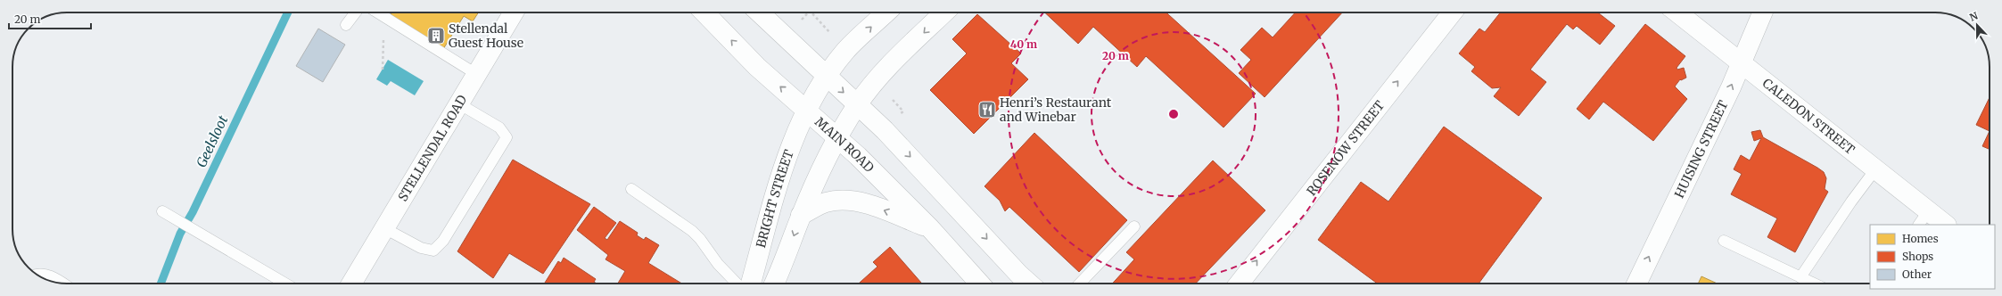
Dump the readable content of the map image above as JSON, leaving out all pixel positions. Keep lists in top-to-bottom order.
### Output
{
  "streets": {
    "street": [
      "CALEDON STREET",
      "MAIN ROAD",
      "STELLENDAL ROAD",
      "ROSENOW STREET",
      "HUISING STREET",
      "BRIGHT STREET"
    ]
  },
  "crossings": [
    ["CALEDON STREET", "HUISING STREET"],
    ["MAIN ROAD", "BRIGHT STREET"]
  ],
  "one_way": ["ROSENOW STREET", "HUISING STREET"],
  "water": ["Geelsloot"],
  "places": {
    "building": ["Stellendal Guest House"],
    "restaurant": ["Henri’s Restaurant and Winebar"]
  },
  "legend": ["Homes", "Shops", "Other"],
  "scale_bar": "20 m",
  "north": "top",
  "rings": ["40 m", "20 m"]
}
